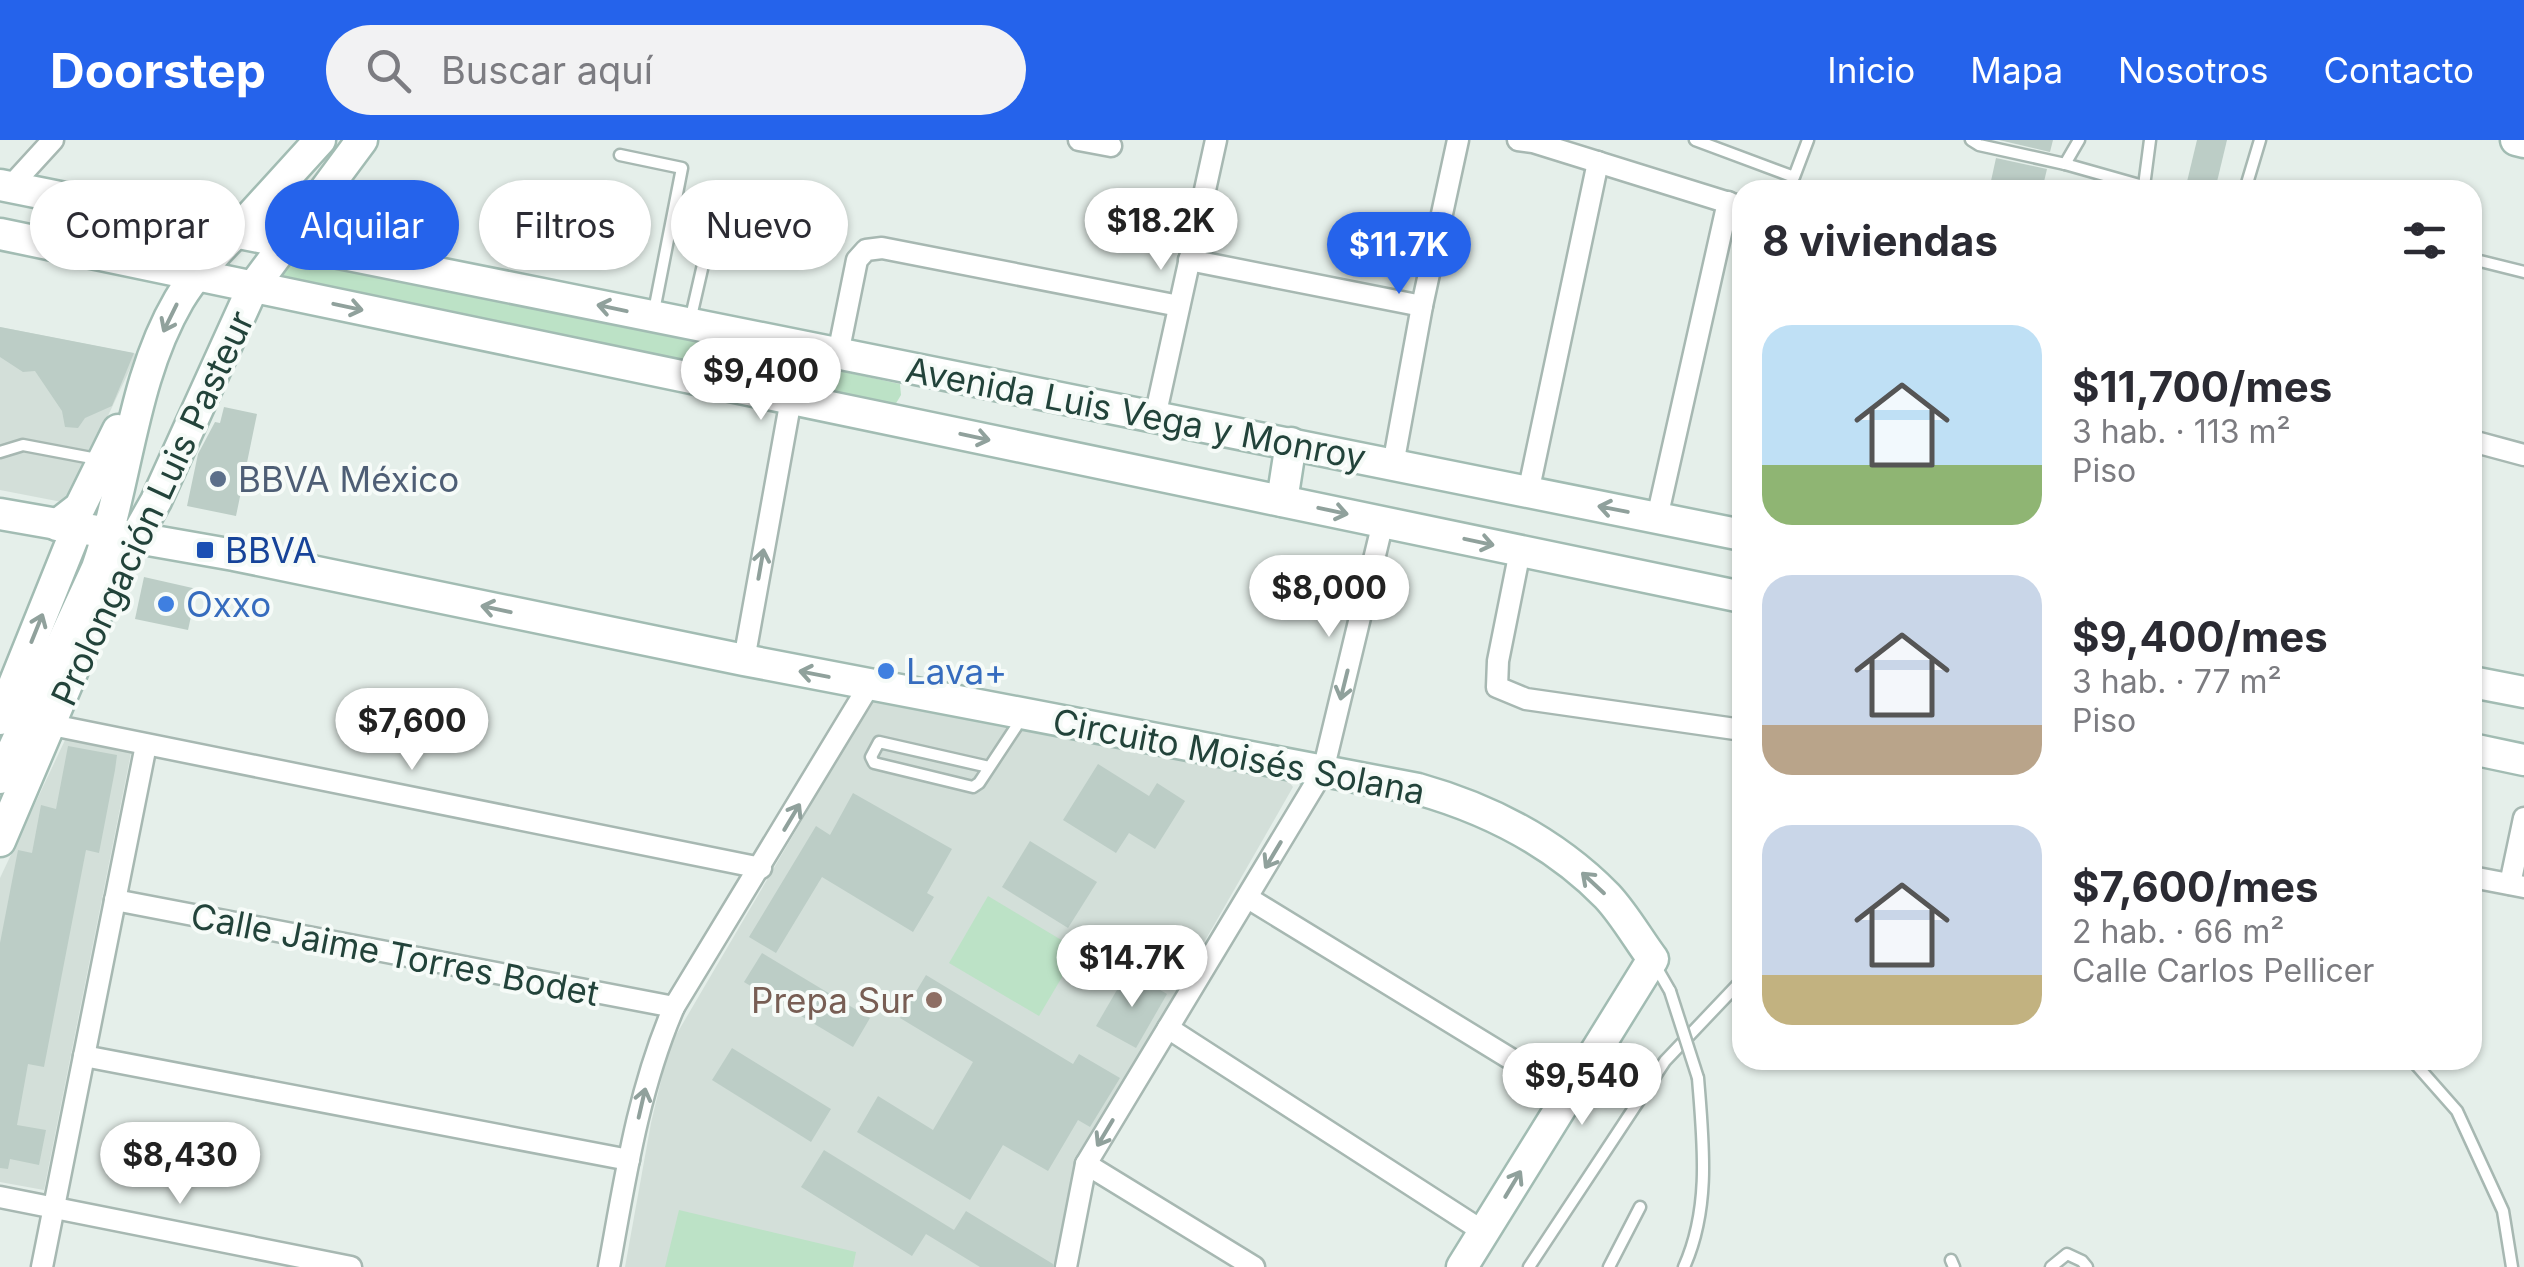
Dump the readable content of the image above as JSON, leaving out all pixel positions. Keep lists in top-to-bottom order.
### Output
{
  "streets": {
    "main road": ["Avenida Luis Vega y Monroy", "Prolongación Luis Pasteur", "Circuito Moisés Solana"],
    "street": ["Calle Jaime Torres Bodet"]
  },
  "crossings": [
    ["Avenida Luis Vega y Monroy", "Prolongación Luis Pasteur"],
    ["Prolongación Luis Pasteur", "Circuito Moisés Solana"]
  ],
  "one_way": ["Circuito Moisés Solana"],
  "places": {
    "other": [
      "BBVA México",
      "Oxxo",
      "Lava+",
      "Prepa Sur"
    ],
    "transit": ["BBVA"]
  },
  "page": {
    "header": "Doorstep",
    "search": "Buscar aquí",
    "nav": [
      "Inicio",
      "Mapa",
      "Nosotros",
      "Contacto"
    ],
    "chip": [
      "Comprar",
      "Alquilar",
      "Filtros",
      "Nuevo"
    ],
    "heading": "8 viviendas",
    "price": [
      "$18.2K",
      "$11.7K",
      "$9,400",
      "$8,000",
      "$7,600",
      "$14.7K",
      "$9,540",
      "$8,430"
    ],
    "list": [
      {
        "name": "$11,700/mes",
        "note": "3 hab. · 113 m² · Piso"
      },
      {
        "name": "$9,400/mes",
        "note": "3 hab. · 77 m² · Piso"
      },
      {
        "name": "$7,600/mes",
        "note": "2 hab. · 66 m² · Calle Carlos Pellicer"
      }
    ]
  }
}
